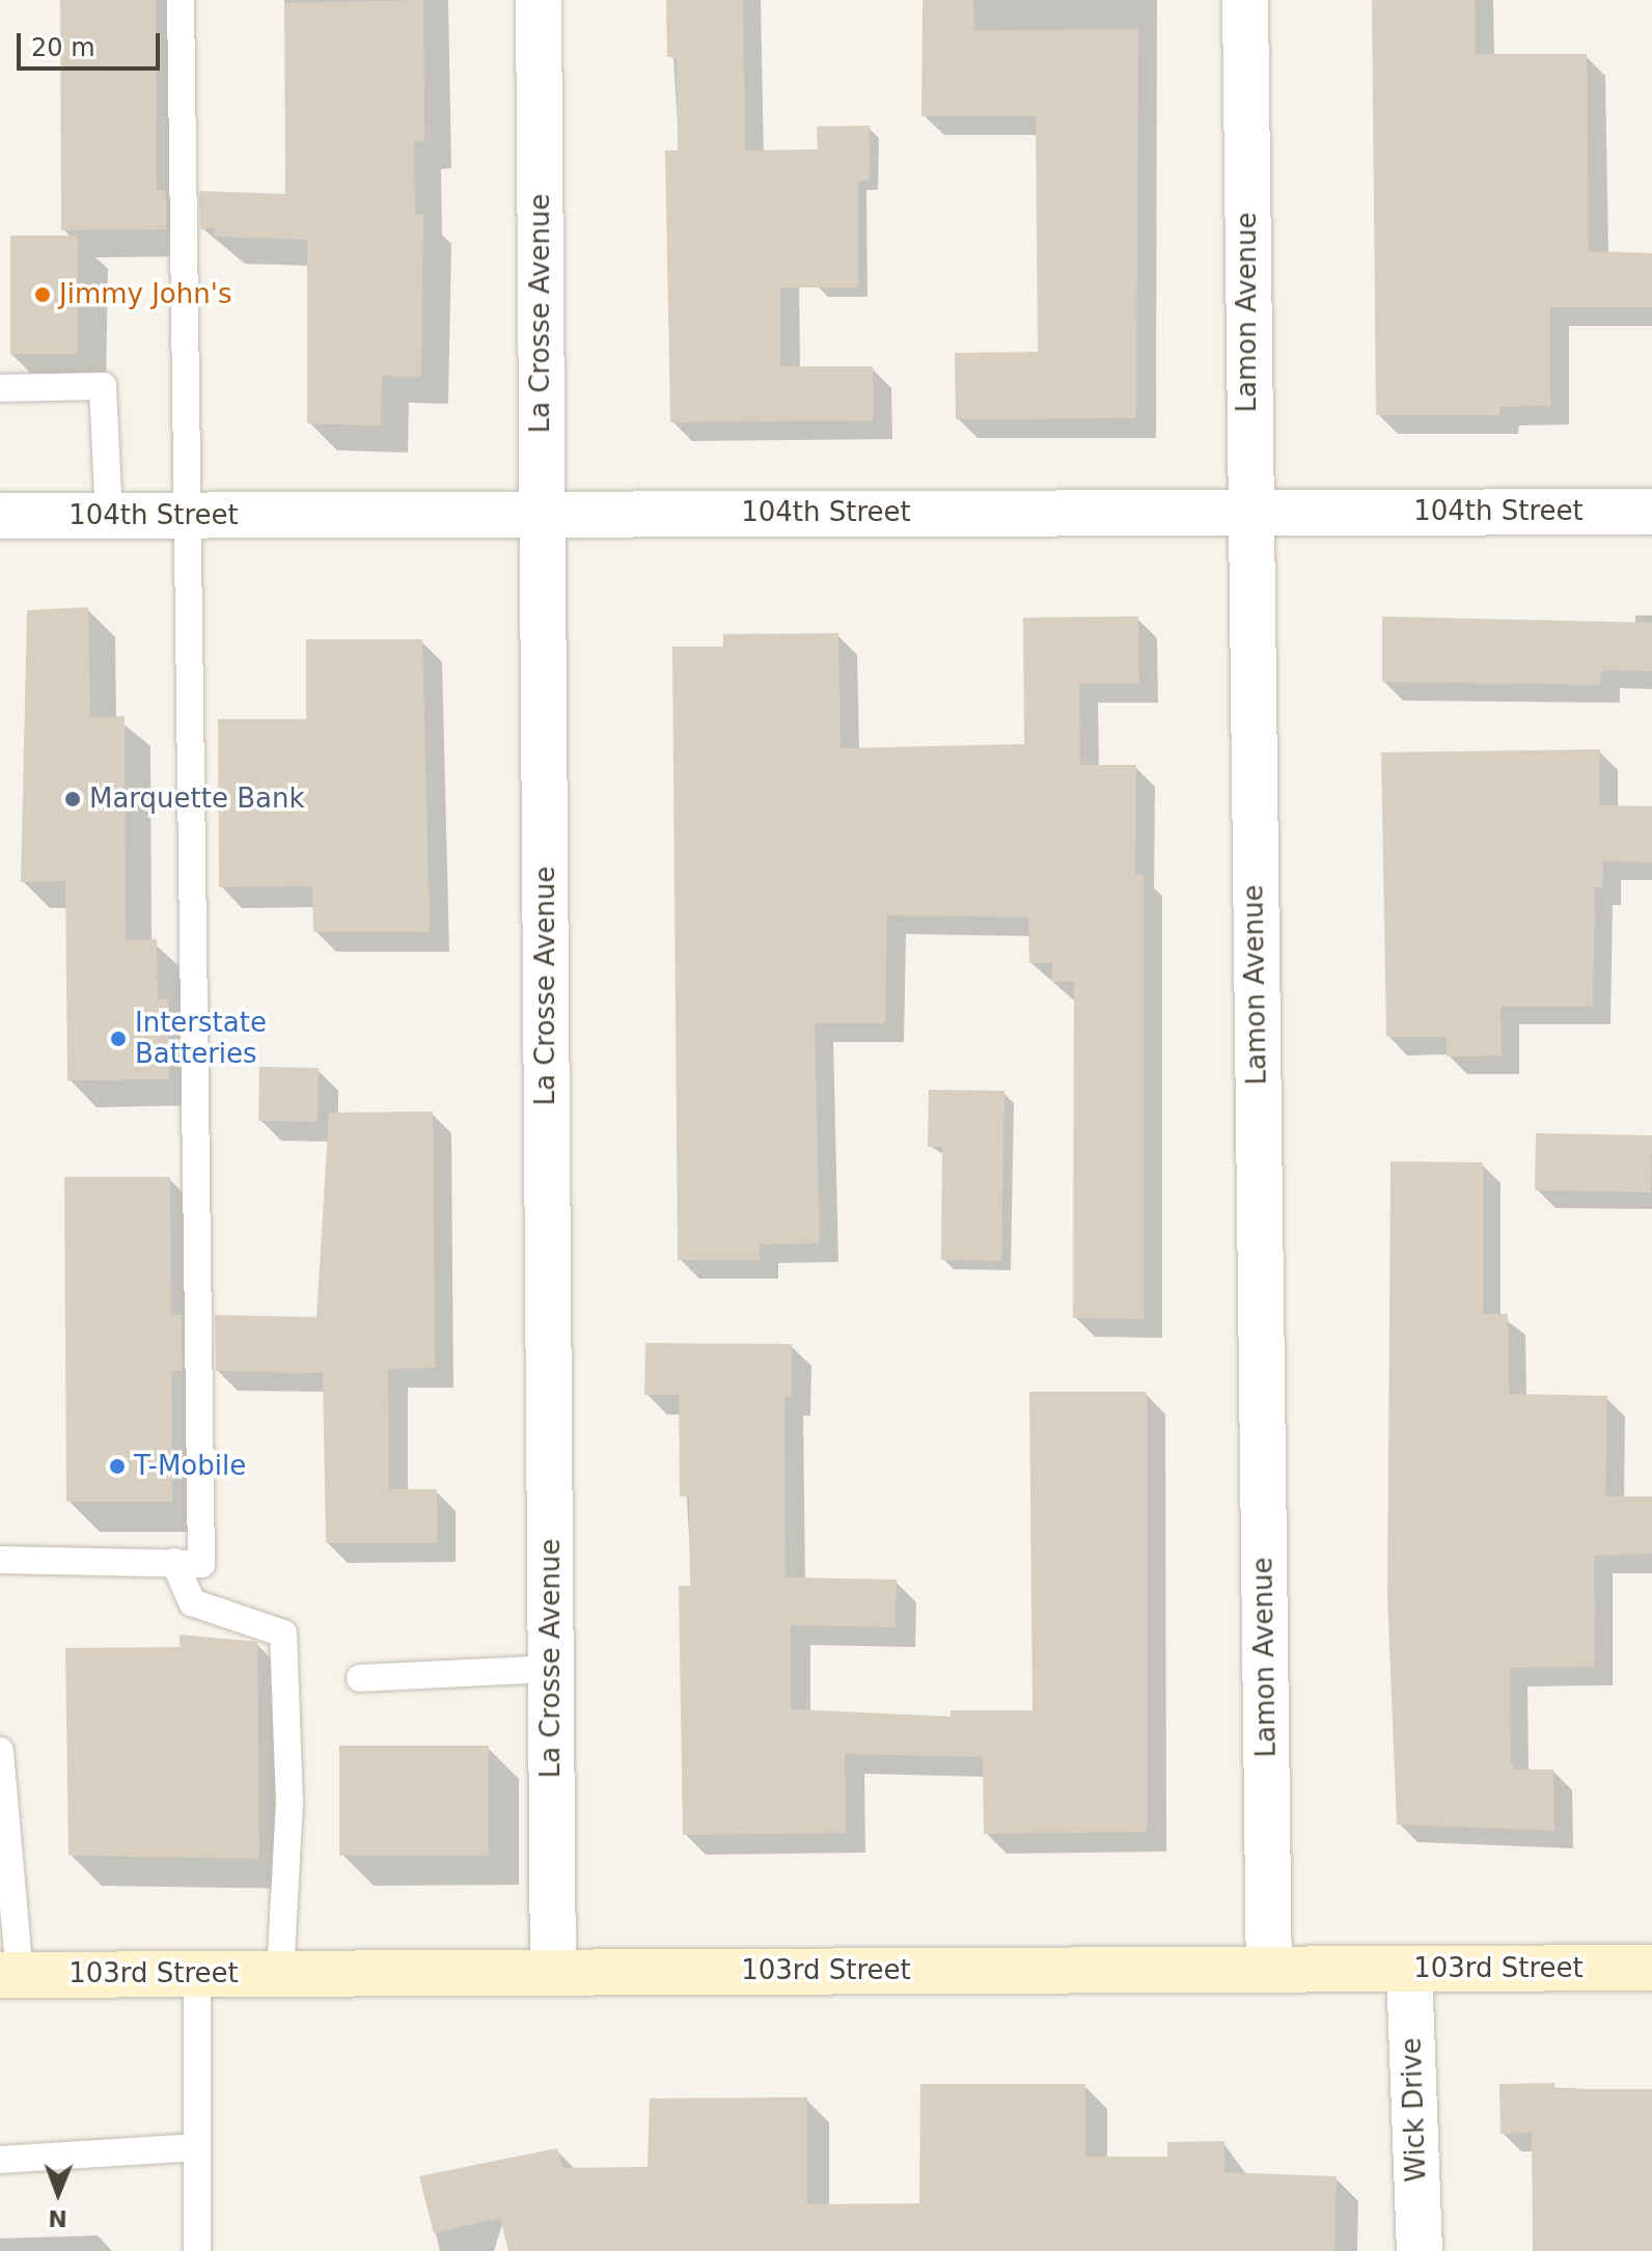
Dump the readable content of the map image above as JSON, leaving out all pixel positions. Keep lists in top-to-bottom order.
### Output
{
  "streets": {
    "main road": ["103rd Street"],
    "street": [
      "Lamon Avenue",
      "La Crosse Avenue",
      "104th Street",
      "Wick Drive"
    ]
  },
  "crossings": [
    ["Lamon Avenue", "104th Street"],
    ["Lamon Avenue", "103rd Street"],
    ["La Crosse Avenue", "104th Street"],
    ["La Crosse Avenue", "103rd Street"],
    ["103rd Street", "Wick Drive"]
  ],
  "places": [
    "Jimmy John's",
    "Marquette Bank",
    "Interstate Batteries",
    "T-Mobile"
  ],
  "scale_bar": "20 m",
  "north": "bottom"
}
